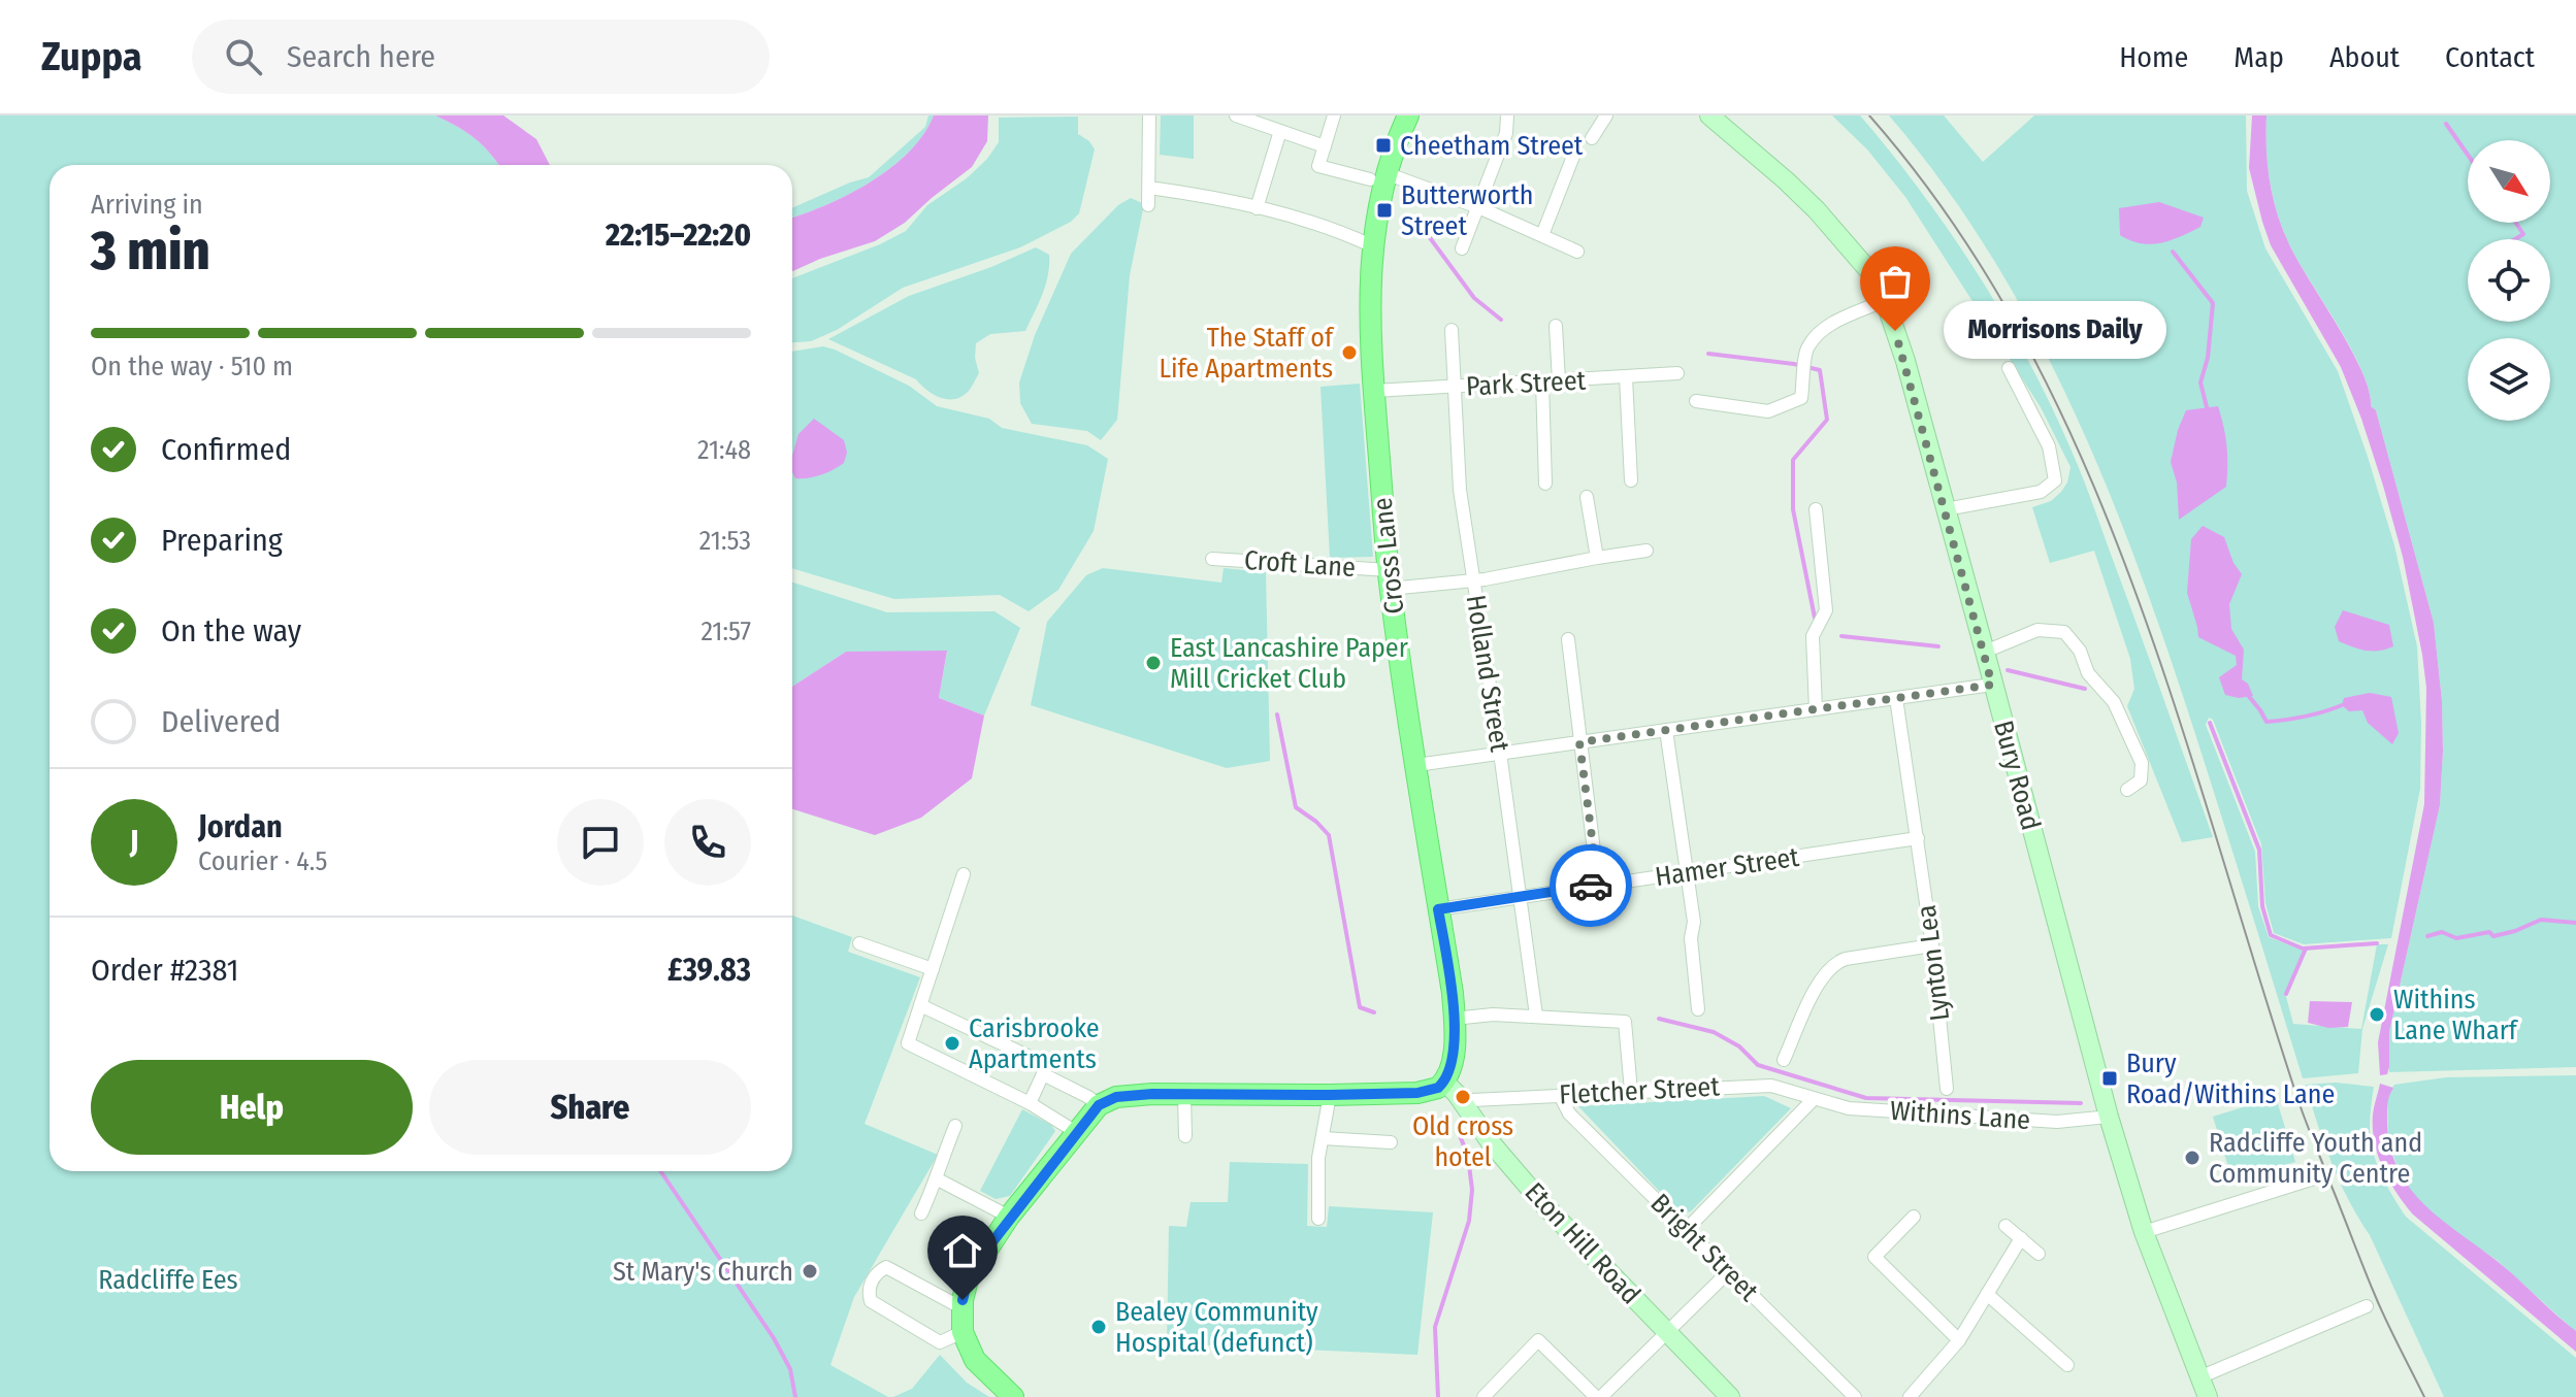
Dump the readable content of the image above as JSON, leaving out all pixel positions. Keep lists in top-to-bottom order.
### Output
{
  "streets": {
    "main road": ["Cross Lane"],
    "street": [
      "Park Street",
      "Croft Lane",
      "Holland Street",
      "Bury Road",
      "Hamer Street",
      "Lynton Lea",
      "Fletcher Street",
      "Withins Lane",
      "Eton Hill Road",
      "Bright Street"
    ]
  },
  "crossings": [
    ["Park Street", "Cross Lane"],
    ["Park Street", "Holland Street"],
    ["Cross Lane", "Croft Lane"],
    ["Cross Lane", "Hamer Street"],
    ["Cross Lane", "Eton Hill Road"],
    ["Croft Lane", "Holland Street"],
    ["Holland Street", "Hamer Street"],
    ["Bury Road", "Withins Lane"],
    ["Hamer Street", "Lynton Lea"],
    ["Fletcher Street", "Withins Lane"],
    ["Fletcher Street", "Eton Hill Road"],
    ["Fletcher Street", "Bright Street"]
  ],
  "parks": ["Radcliffe Ees"],
  "places": {
    "transit": ["Cheetham Street", "Butterworth Street", "Bury Road/Withins Lane"],
    "other": [
      "Morrisons Daily",
      "The Staff of Life Apartments",
      "East Lancashire Paper Mill Cricket Club",
      "Withins Lane Wharf",
      "Carisbrooke Apartments",
      "Old cross hotel",
      "Radcliffe Youth and Community Centre",
      "St Mary's Church",
      "Bealey Community Hospital (defunct)"
    ]
  },
  "north": "bottom right",
  "page": {
    "header": "Zuppa",
    "search": "Search here",
    "nav": [
      "Home",
      "Map",
      "About",
      "Contact"
    ],
    "heading": ["3 min", "Arriving in", "22:15–22:20"],
    "panel": [
      "Jordan",
      "Courier · 4.5",
      "Order #2381",
      "£39.83"
    ],
    "bubble": "Morrisons Daily",
    "bar": "On the way · 510 m",
    "list": [
      ["Confirmed", "21:48"],
      ["Preparing", "21:53"],
      ["On the way", "21:57"],
      "Delivered"
    ],
    "round": "J",
    "buttons": ["Help", "Share"]
  }
}
